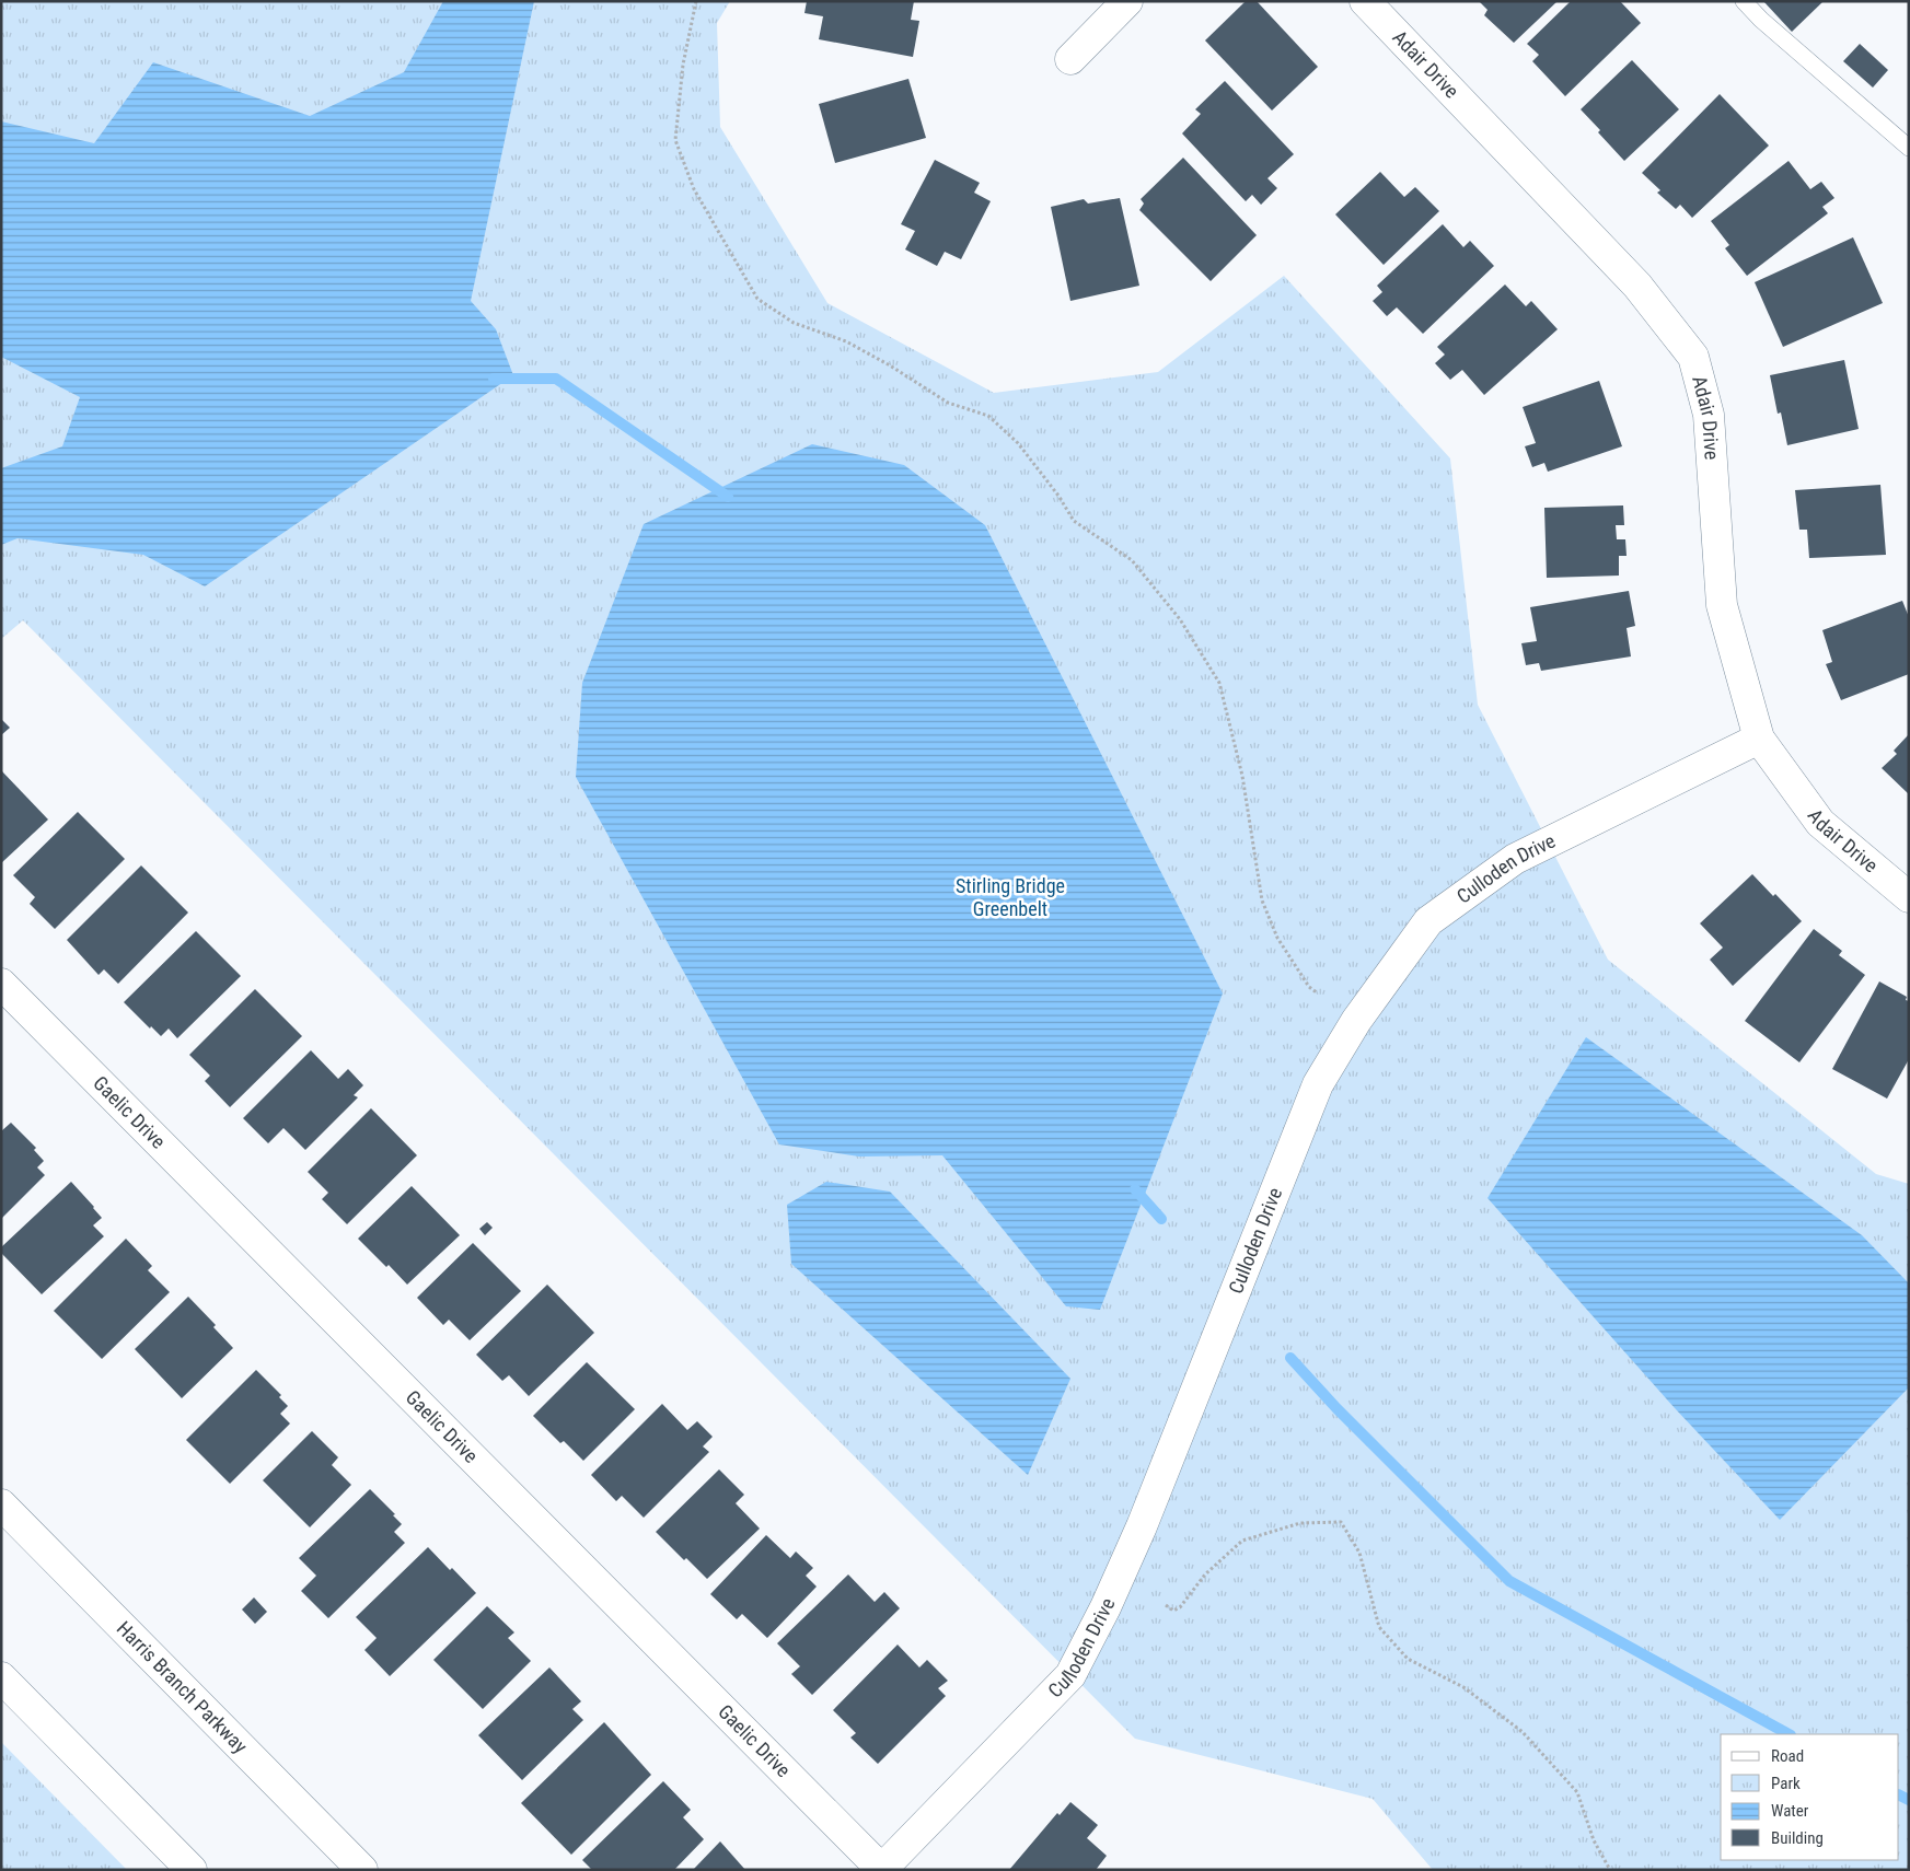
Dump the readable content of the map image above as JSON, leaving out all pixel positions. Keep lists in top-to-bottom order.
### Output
{
  "streets": {
    "street": [
      "Adair Drive",
      "Culloden Drive",
      "Gaelic Drive",
      "Harris Branch Parkway"
    ]
  },
  "crossings": [
    ["Adair Drive", "Culloden Drive"],
    ["Culloden Drive", "Gaelic Drive"]
  ],
  "parks": ["Stirling Bridge Greenbelt"],
  "legend": [
    "Road",
    "Park",
    "Water",
    "Building"
  ]
}
